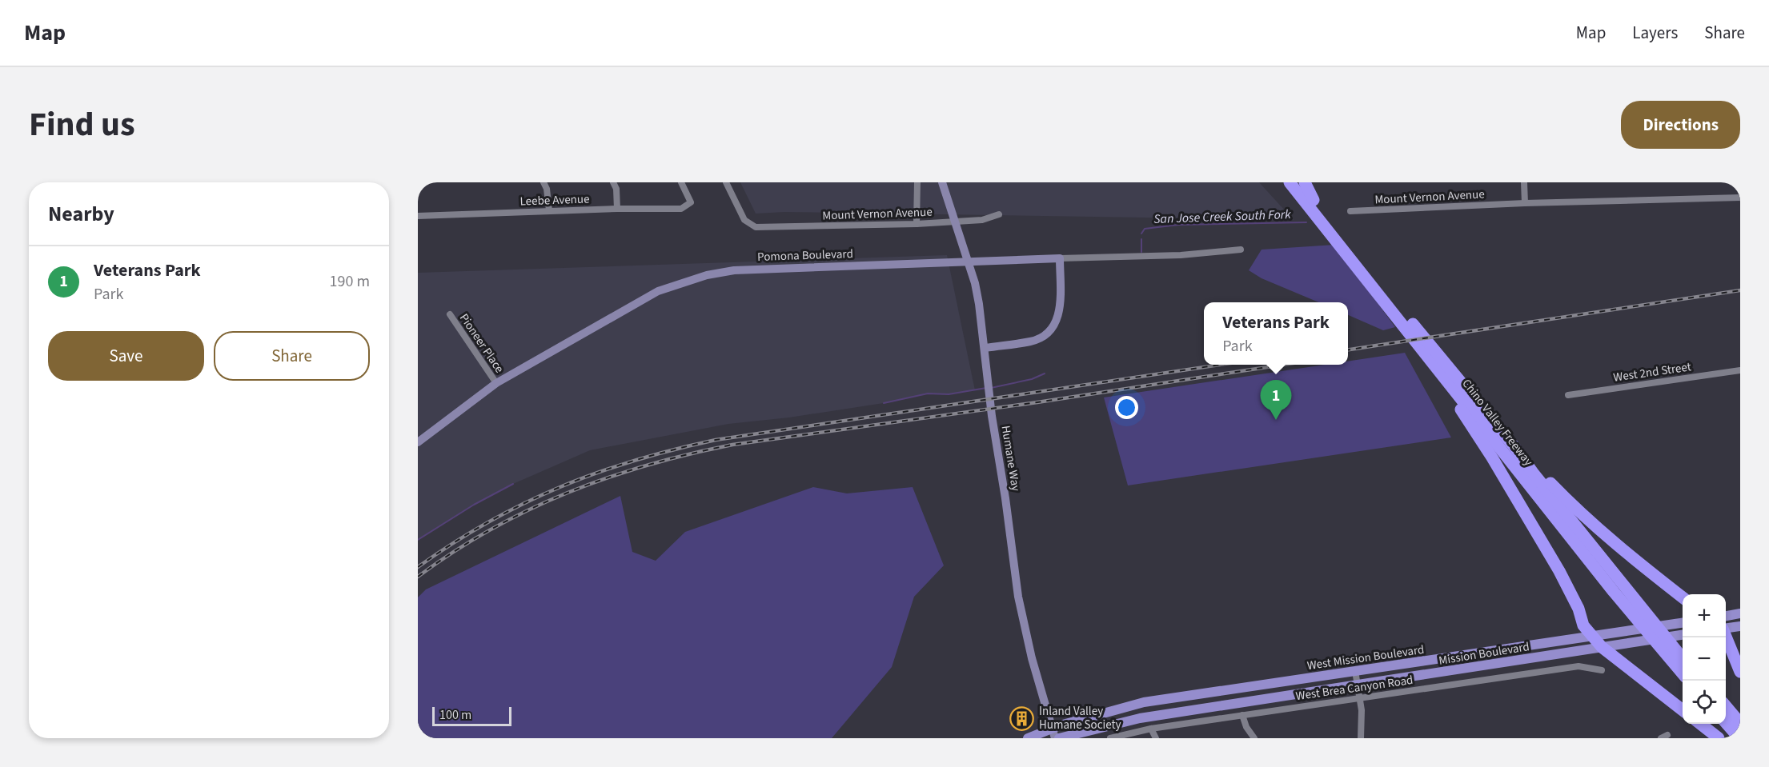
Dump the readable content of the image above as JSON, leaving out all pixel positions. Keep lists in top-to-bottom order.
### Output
{
  "streets": {
    "highway": ["Chino Valley Freeway"],
    "main road": ["Mission Boulevard", "West Mission Boulevard"],
    "street": [
      "Mount Vernon Avenue",
      "Leebe Avenue",
      "Pomona Boulevard",
      "Pioneer Place",
      "West 2nd Street",
      "Humane Way",
      "West Brea Canyon Road"
    ]
  },
  "crossings": [
    ["Pomona Boulevard", "Pioneer Place"],
    ["Humane Way", "West Mission Boulevard"]
  ],
  "water": ["San Jose Creek South Fork"],
  "places": {
    "building": ["Inland Valley Humane Society"]
  },
  "scale_bar": "100 m",
  "page": {
    "header": "Map",
    "nav": ["Map", "Layers", "Share"],
    "title": "Find us",
    "buttons": [
      "Directions",
      ["Save", "Share"]
    ],
    "heading": "Nearby",
    "list": [
      {
        "mark": "1",
        "name": "Veterans Park",
        "note": "Park",
        "value": "190 m"
      }
    ],
    "popup": ["Veterans Park", "Park"],
    "pins": "1",
    "map_buttons": ["+", "−"],
    "scale": "100 m"
  }
}
